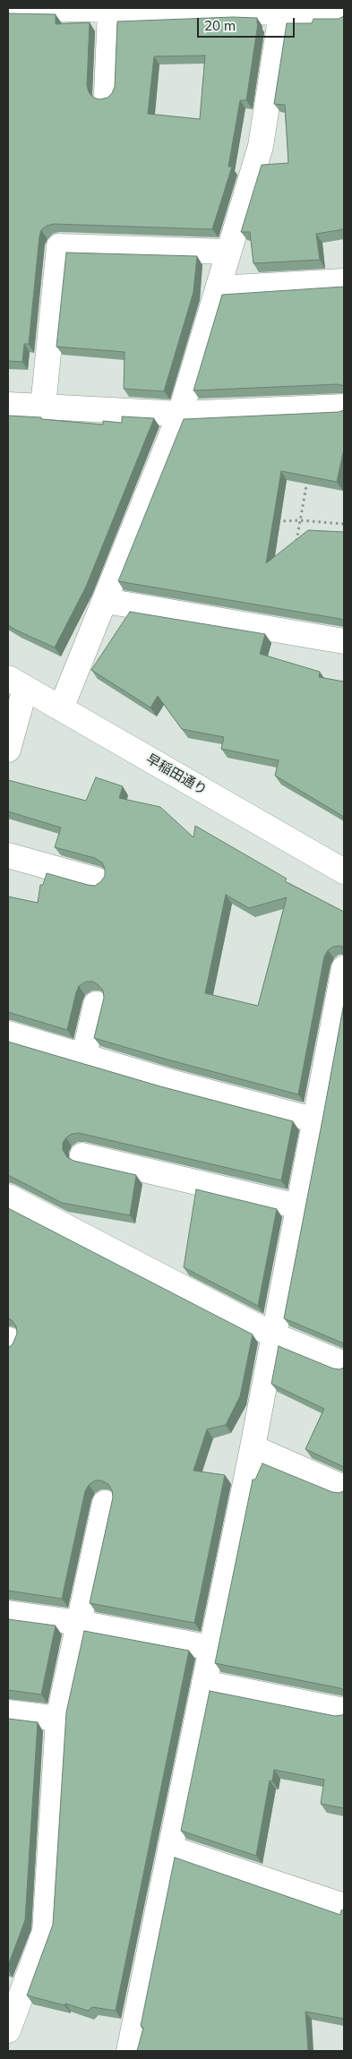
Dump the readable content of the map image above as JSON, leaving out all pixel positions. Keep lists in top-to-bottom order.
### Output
{
  "streets": {
    "street": ["早稲田通り"]
  },
  "scale_bar": "20 m"
}
